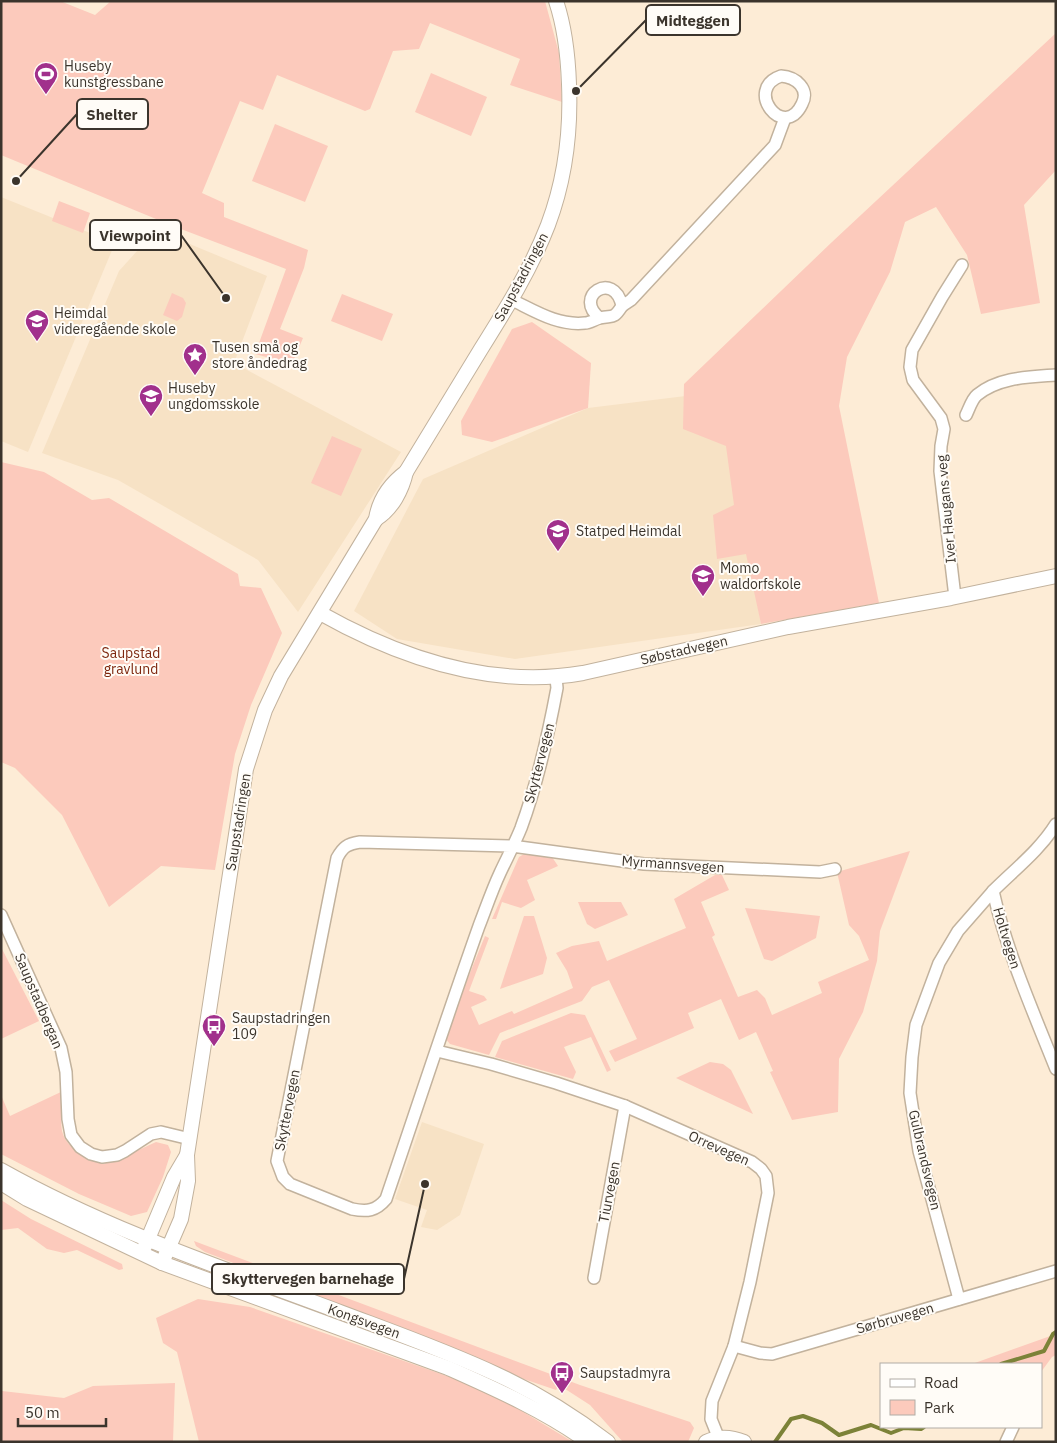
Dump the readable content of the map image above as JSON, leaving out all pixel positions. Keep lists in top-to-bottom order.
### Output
{
  "streets": {
    "street": [
      "Saupstadringen",
      "Iver Haugans veg",
      "Søbstadvegen",
      "Skyttervegen",
      "Myrmannsvegen",
      "Holtvegen",
      "Saupstadbergan",
      "Orrevegen",
      "Gulbrandsvegen",
      "Tiurvegen",
      "Sørbruvegen",
      "Kongsvegen"
    ]
  },
  "crossings": [
    ["Saupstadringen", "Søbstadvegen"],
    ["Saupstadringen", "Saupstadbergan"],
    ["Saupstadringen", "Kongsvegen"],
    ["Iver Haugans veg", "Søbstadvegen"],
    ["Søbstadvegen", "Skyttervegen"],
    ["Skyttervegen", "Myrmannsvegen"],
    ["Skyttervegen", "Orrevegen"],
    ["Holtvegen", "Gulbrandsvegen"],
    ["Orrevegen", "Tiurvegen"],
    ["Orrevegen", "Sørbruvegen"],
    ["Gulbrandsvegen", "Sørbruvegen"]
  ],
  "parks": ["Saupstad gravlund"],
  "places": {
    "other": [
      "Midteggen",
      "Shelter",
      "Viewpoint",
      "Skyttervegen barnehage"
    ],
    "sports": ["Huseby kunstgressbane"],
    "school or university": [
      "Heimdal videregående skole",
      "Huseby ungdomsskole",
      "Statped Heimdal",
      "Momo waldorfskole"
    ],
    "place": ["Tusen små og store åndedrag"],
    "bus stop": ["Saupstadringen 109", "Saupstadmyra"]
  },
  "legend": ["Road", "Park"],
  "scale_bar": "50 m"
}
